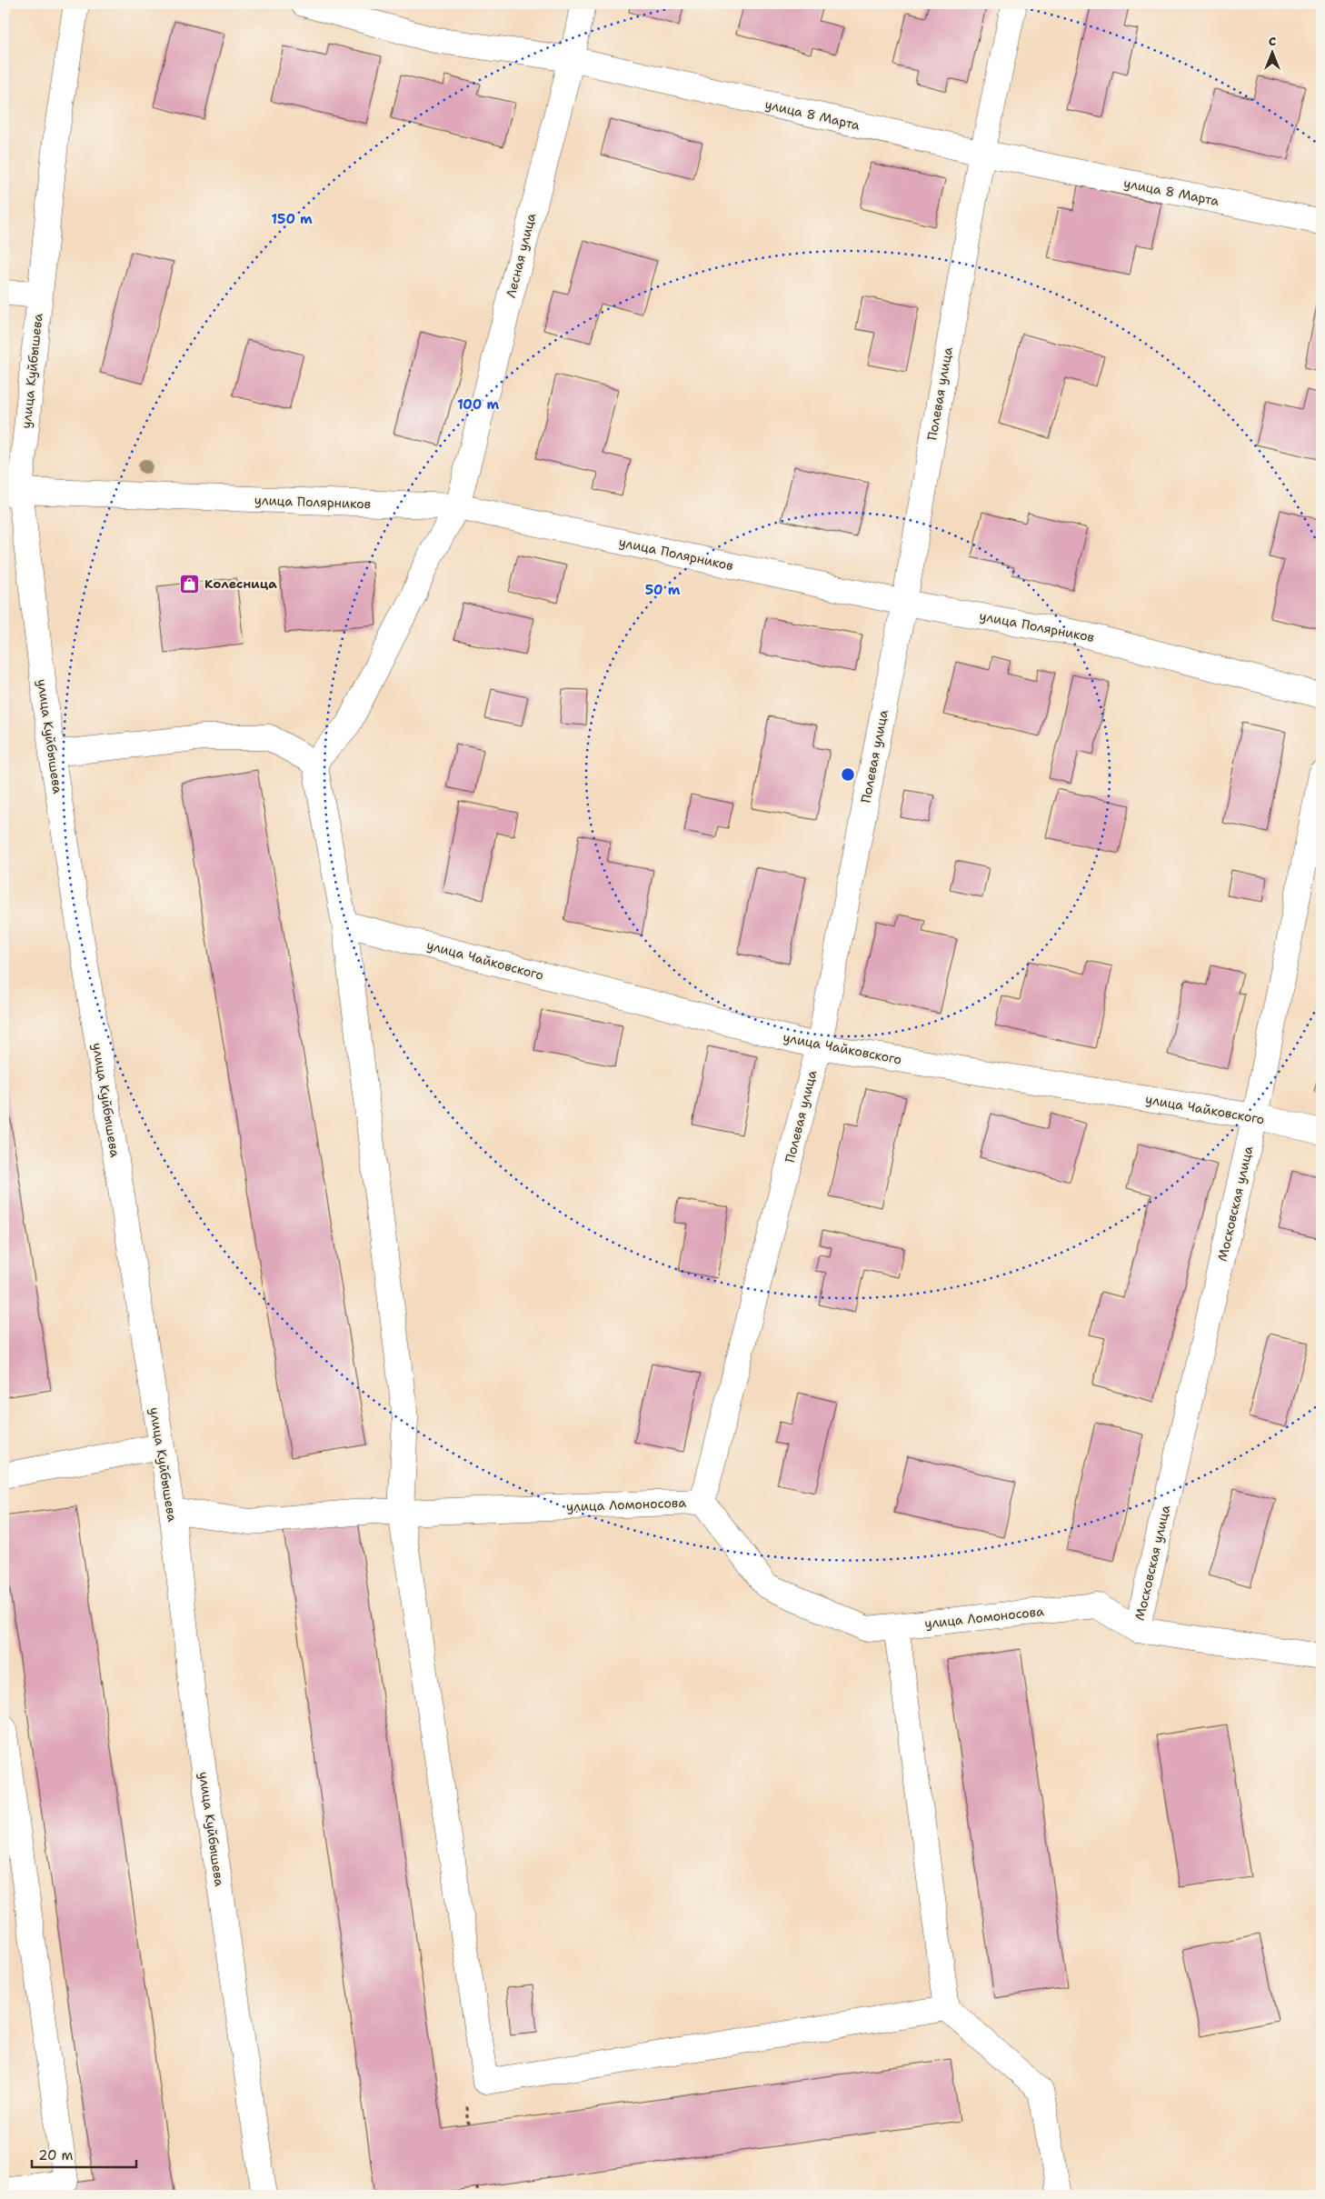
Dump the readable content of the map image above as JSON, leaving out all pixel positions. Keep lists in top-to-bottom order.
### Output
{
  "streets": {
    "street": [
      "улица 8 Марта",
      "Лесная улица",
      "улица Куйбышева",
      "Полевая улица",
      "улица Полярников",
      "улица Чайковского",
      "Московская улица",
      "улица Ломоносова"
    ]
  },
  "crossings": [
    ["улица 8 Марта", "Лесная улица"],
    ["улица 8 Марта", "Полевая улица"],
    ["Лесная улица", "улица Полярников"],
    ["улица Куйбышева", "улица Полярников"],
    ["улица Куйбышева", "улица Ломоносова"],
    ["Полевая улица", "улица Полярников"],
    ["Полевая улица", "улица Чайковского"],
    ["Полевая улица", "улица Ломоносова"],
    ["улица Чайковского", "Московская улица"],
    ["Московская улица", "улица Ломоносова"]
  ],
  "places": {
    "shop": ["Колесница"]
  },
  "scale_bar": "20 m",
  "north": "top",
  "rings": ["150 m", "100 m", "50 m"]
}
